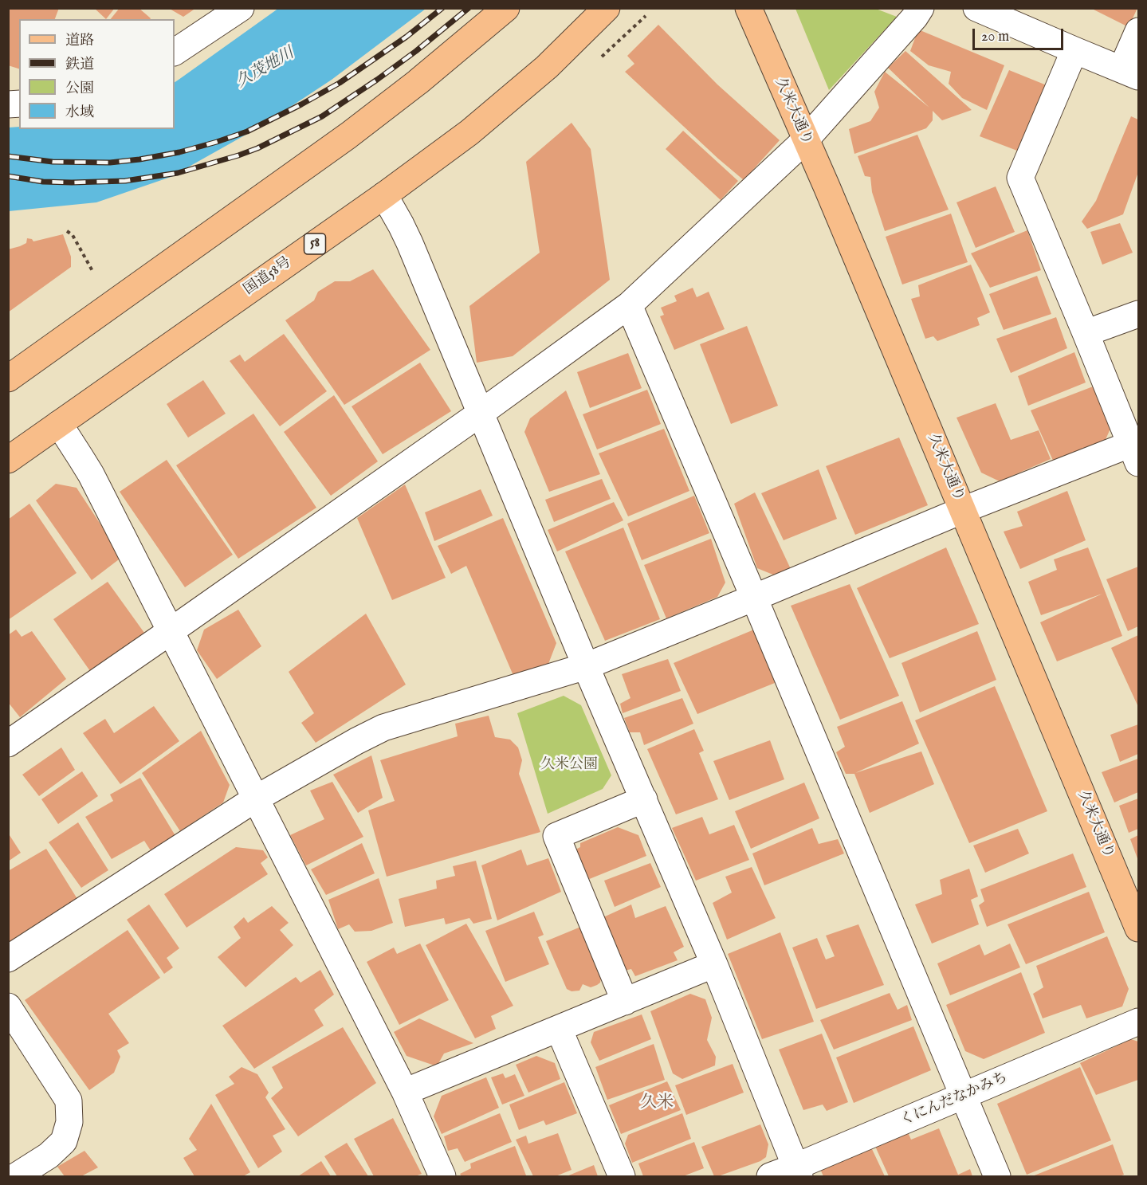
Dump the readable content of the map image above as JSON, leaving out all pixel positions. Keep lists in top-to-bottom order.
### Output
{
  "streets": {
    "main road": ["久米大通り", "58", "国道58号"],
    "street": ["くにんだなかみち"]
  },
  "districts": ["久米"],
  "water": ["久茂地川"],
  "parks": ["久米公園"],
  "legend": [
    "道路",
    "鉄道",
    "公園",
    "水域"
  ],
  "scale_bar": "20 m"
}
